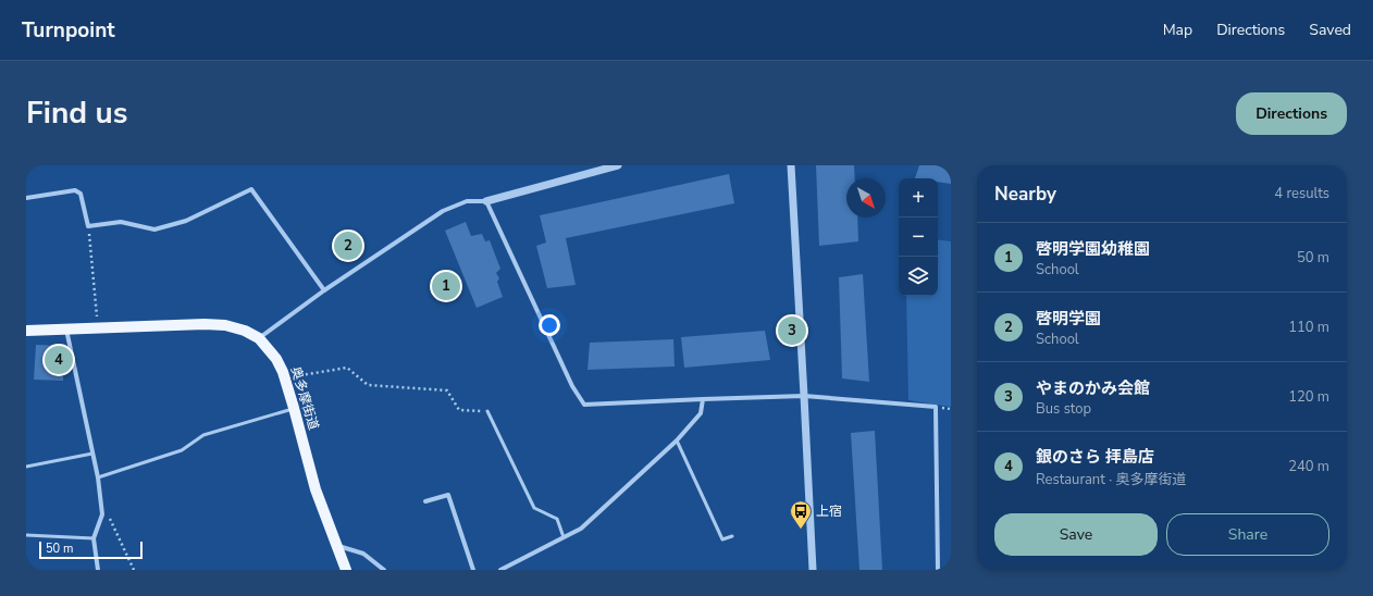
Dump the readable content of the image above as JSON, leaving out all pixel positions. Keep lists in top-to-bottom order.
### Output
{
  "streets": {
    "main road": ["奥多摩街道"]
  },
  "places": {
    "bus stop": ["上宿"]
  },
  "scale_bar": "50 m",
  "north": "bottom right",
  "page": {
    "header": "Turnpoint",
    "nav": ["Map", "Directions", "Saved"],
    "title": "Find us",
    "buttons": [
      "Directions",
      ["Save", "Share"]
    ],
    "heading": ["Nearby", "4 results"],
    "map_buttons": ["+", "−"],
    "list": [
      {
        "mark": "1",
        "name": "啓明学園幼稚園",
        "note": "School",
        "value": "50 m"
      },
      {
        "mark": "2",
        "name": "啓明学園",
        "note": "School",
        "value": "110 m"
      },
      {
        "mark": "3",
        "name": "やまのかみ会館",
        "note": "Bus stop",
        "value": "120 m"
      },
      {
        "mark": "4",
        "name": "銀のさら 拝島店",
        "note": "Restaurant · 奥多摩街道",
        "value": "240 m"
      }
    ],
    "pins": [
      "2",
      "1",
      "3",
      "4"
    ],
    "scale": "50 m"
  }
}
